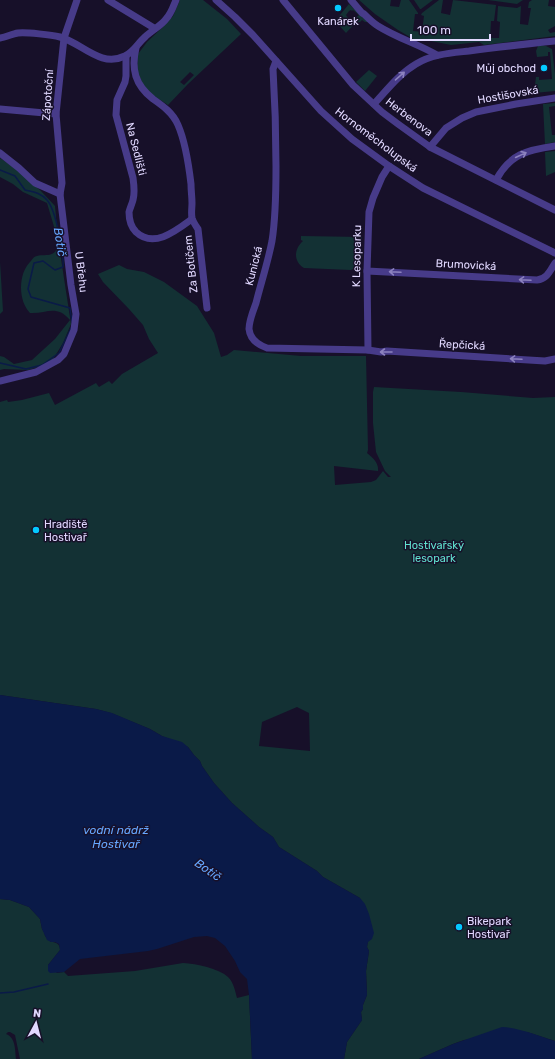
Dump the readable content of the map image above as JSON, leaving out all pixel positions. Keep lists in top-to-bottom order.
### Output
{
  "streets": {
    "street": [
      "Zápotoční",
      "Hostišovská",
      "Herbenova",
      "Hornoměcholupská",
      "Na Sedlišti",
      "K Lesoparku",
      "Za Botičem",
      "Brumovická",
      "Kunická",
      "U Břehu",
      "Řepčická"
    ]
  },
  "crossings": [
    ["Zápotoční", "U Břehu"],
    ["Hostišovská", "Herbenova"],
    ["Hornoměcholupská", "K Lesoparku"],
    ["Hornoměcholupská", "Kunická"],
    ["Na Sedlišti", "Za Botičem"],
    ["K Lesoparku", "Brumovická"],
    ["K Lesoparku", "Kunická"],
    ["K Lesoparku", "Řepčická"],
    ["Kunická", "Řepčická"]
  ],
  "one_way": ["Brumovická", "Řepčická"],
  "water": ["Botič", "vodní nádrž Hostivař"],
  "parks": ["Hostivařský lesopark"],
  "places": [
    "Kanárek",
    "Můj obchod",
    "Hradiště Hostivař",
    "Bikepark Hostivař"
  ],
  "scale_bar": "100 m",
  "north": "top"
}
